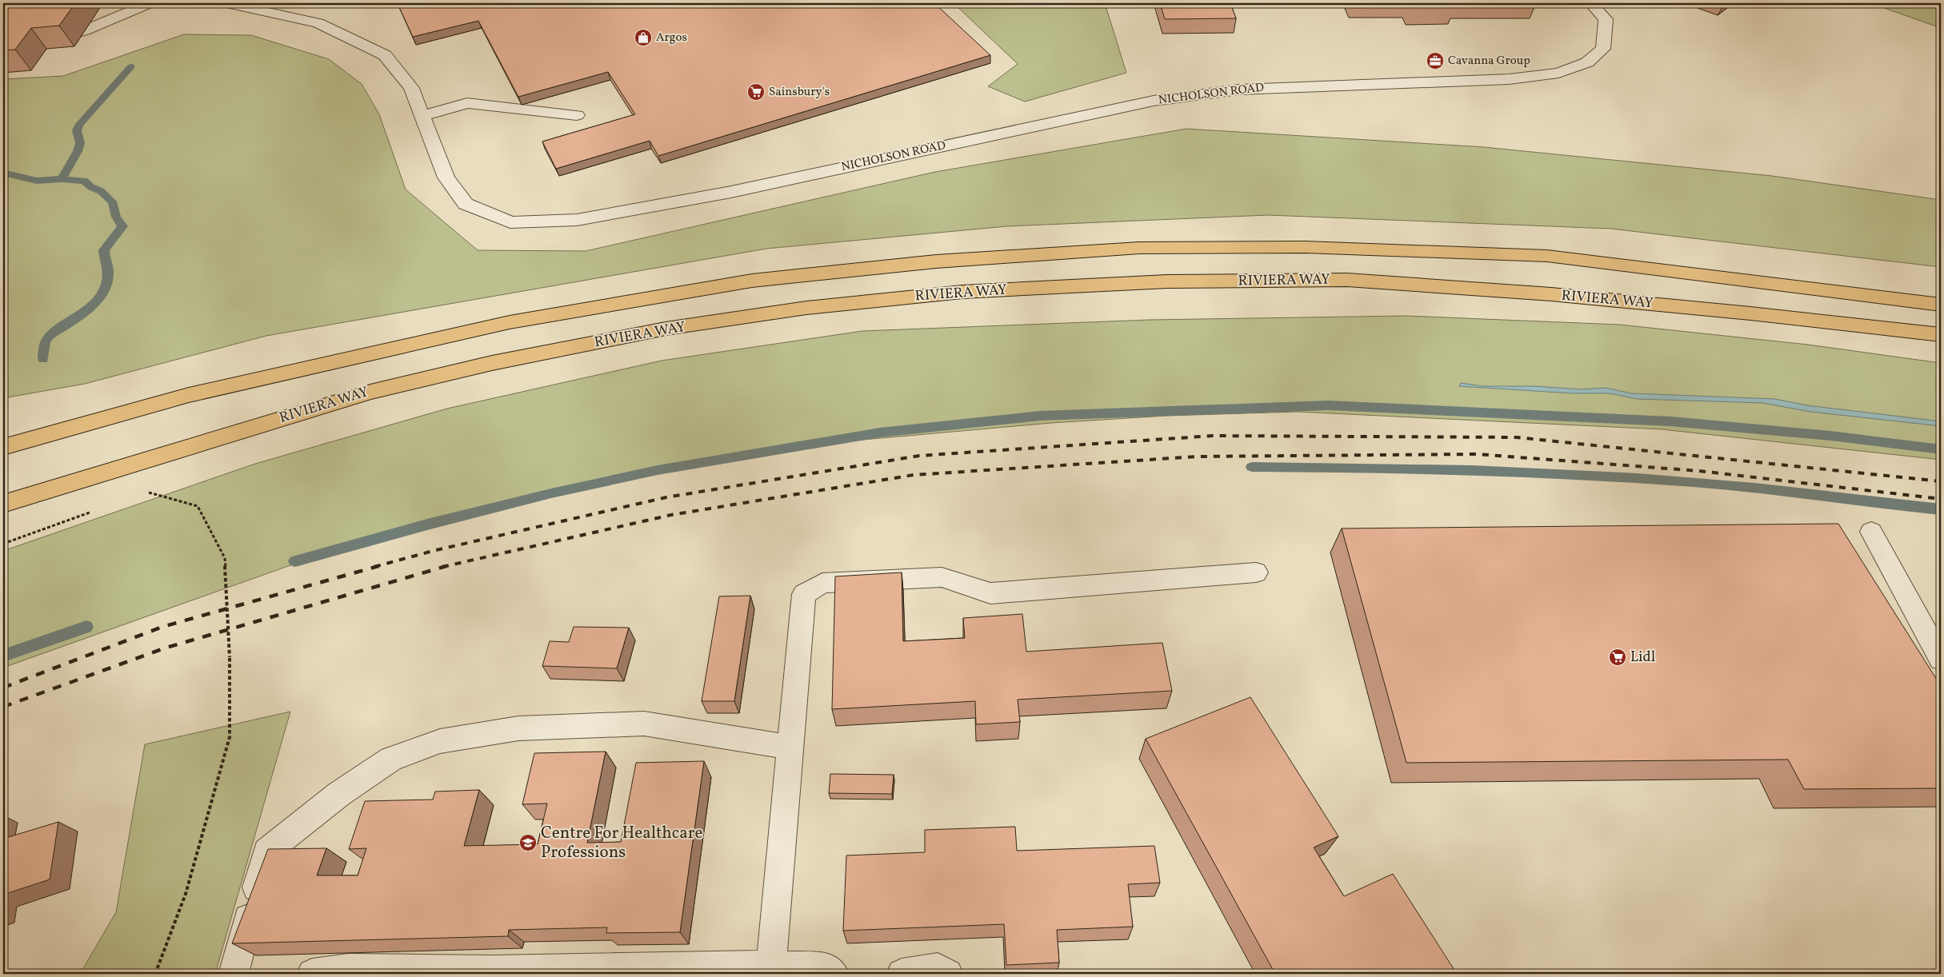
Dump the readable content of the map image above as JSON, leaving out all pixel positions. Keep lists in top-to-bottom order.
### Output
{
  "streets": {
    "main road": ["RIVIERA WAY"],
    "lane": ["NICHOLSON ROAD"]
  },
  "places": {
    "shop": ["Argos"],
    "office": ["Cavanna Group"],
    "supermarket": ["Sainsbury's", "Lidl"],
    "school or university": ["Centre For Healthcare Professions"]
  }
}
